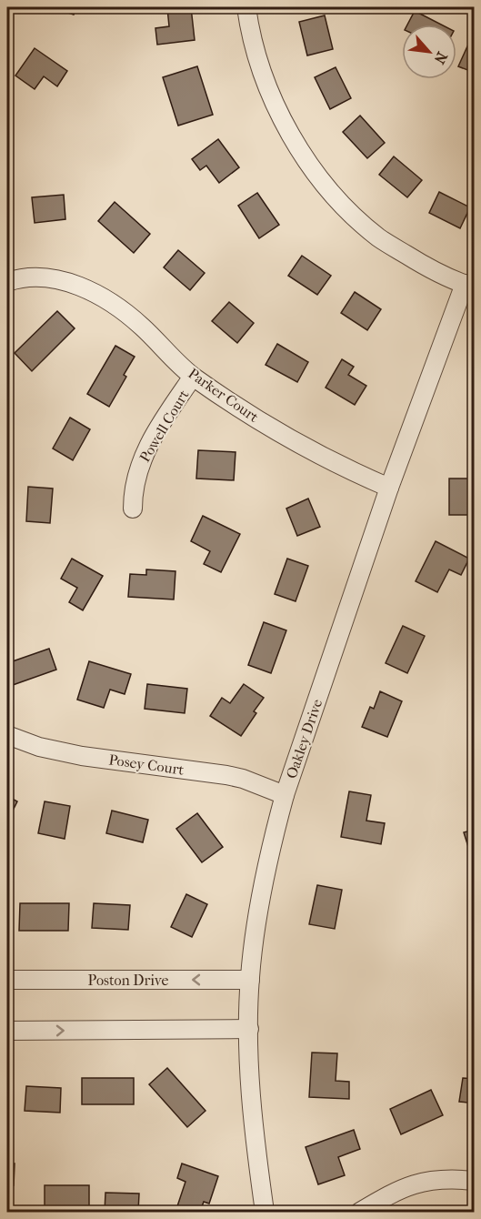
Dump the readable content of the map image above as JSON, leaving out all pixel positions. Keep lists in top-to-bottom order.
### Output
{
  "streets": {
    "street": [
      "Parker Court",
      "Powell Court",
      "Oakley Drive",
      "Posey Court",
      "Poston Drive"
    ]
  },
  "crossings": [
    ["Parker Court", "Powell Court"],
    ["Parker Court", "Oakley Drive"],
    ["Oakley Drive", "Posey Court"],
    ["Oakley Drive", "Poston Drive"]
  ],
  "north": "bottom right"
}
